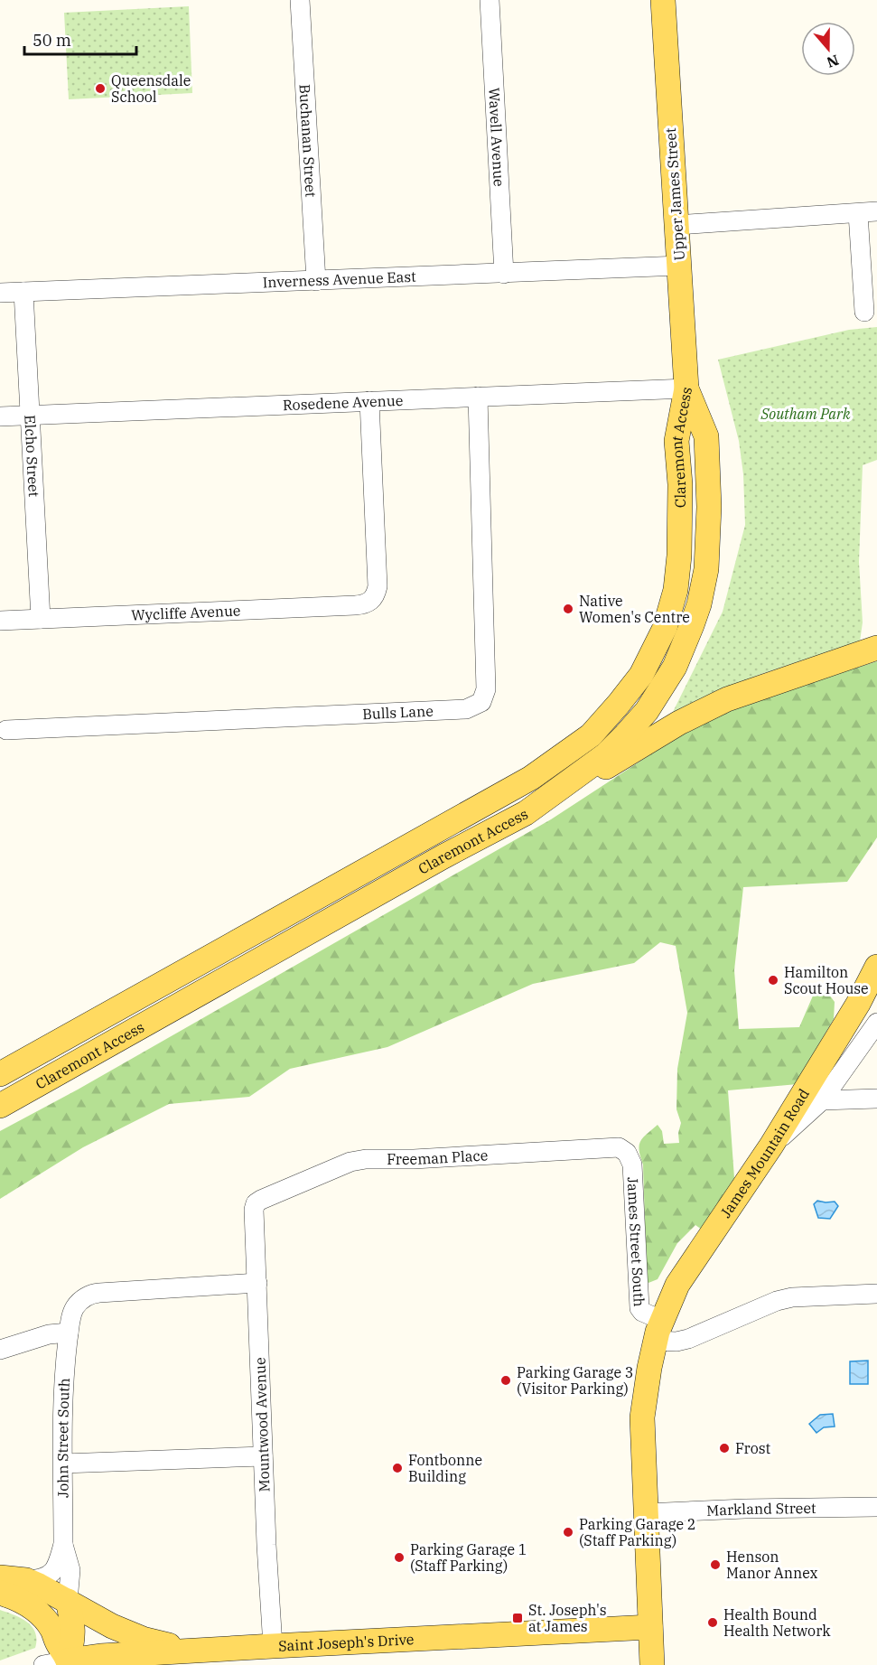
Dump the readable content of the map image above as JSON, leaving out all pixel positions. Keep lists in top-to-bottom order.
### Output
{
  "streets": {
    "main road": [
      "Upper James Street",
      "Claremont Access",
      "James Mountain Road",
      "John Street South",
      "Saint Joseph's Drive"
    ],
    "street": [
      "Wavell Avenue",
      "Buchanan Street",
      "Inverness Avenue East",
      "Rosedene Avenue",
      "Elcho Street",
      "Wycliffe Avenue",
      "Bulls Lane",
      "Freeman Place",
      "James Street South",
      "Mountwood Avenue",
      "Markland Street"
    ]
  },
  "crossings": [
    ["Wavell Avenue", "Inverness Avenue East"],
    ["Buchanan Street", "Inverness Avenue East"],
    ["Upper James Street", "Inverness Avenue East"],
    ["Upper James Street", "Rosedene Avenue"],
    ["Upper James Street", "Claremont Access"],
    ["Inverness Avenue East", "Elcho Street"],
    ["Rosedene Avenue", "Elcho Street"],
    ["Rosedene Avenue", "Claremont Access"],
    ["Rosedene Avenue", "Wycliffe Avenue"],
    ["Rosedene Avenue", "Bulls Lane"],
    ["Elcho Street", "Wycliffe Avenue"],
    ["James Mountain Road", "James Street South"],
    ["Freeman Place", "James Street South"],
    ["Freeman Place", "Mountwood Avenue"],
    ["Mountwood Avenue", "John Street South"],
    ["Mountwood Avenue", "Saint Joseph's Drive"],
    ["John Street South", "Saint Joseph's Drive"]
  ],
  "parks": ["Southam Park"],
  "places": {
    "other": [
      "Queensdale School",
      "Native Women's Centre",
      "Hamilton Scout House",
      "Parking Garage 3 (Visitor Parking)",
      "Frost",
      "Fontbonne Building",
      "Parking Garage 2 (Staff Parking)",
      "Parking Garage 1 (Staff Parking)",
      "Henson Manor Annex",
      "Health Bound Health Network"
    ],
    "transit": ["St. Joseph's at James"]
  },
  "scale_bar": "50 m",
  "north": "bottom"
}
